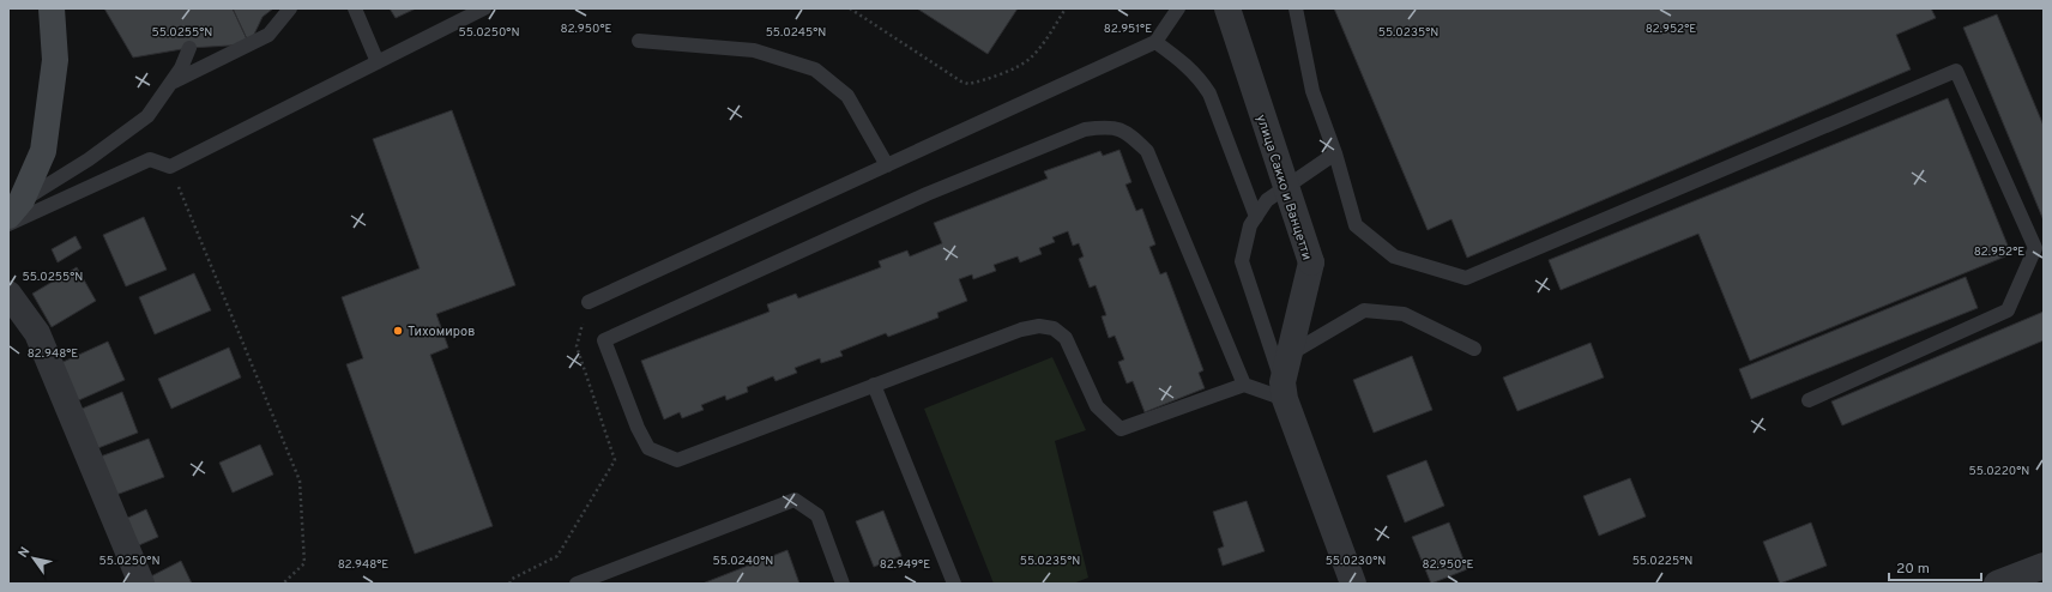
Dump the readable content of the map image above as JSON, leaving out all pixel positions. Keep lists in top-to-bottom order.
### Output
{
  "streets": {
    "street": ["улица Сакко и Ванцетти"]
  },
  "places": ["Тихомиров"],
  "scale_bar": "20 m",
  "north": "top left",
  "coordinates": [
    "82.950°E",
    "82.951°E",
    "82.952°E",
    "55.0255°N",
    "55.0250°N",
    "55.0245°N",
    "55.0235°N",
    "82.948°E",
    "55.0220°N",
    "55.0240°N",
    "55.0230°N",
    "55.0225°N",
    "82.949°E"
  ]
}
